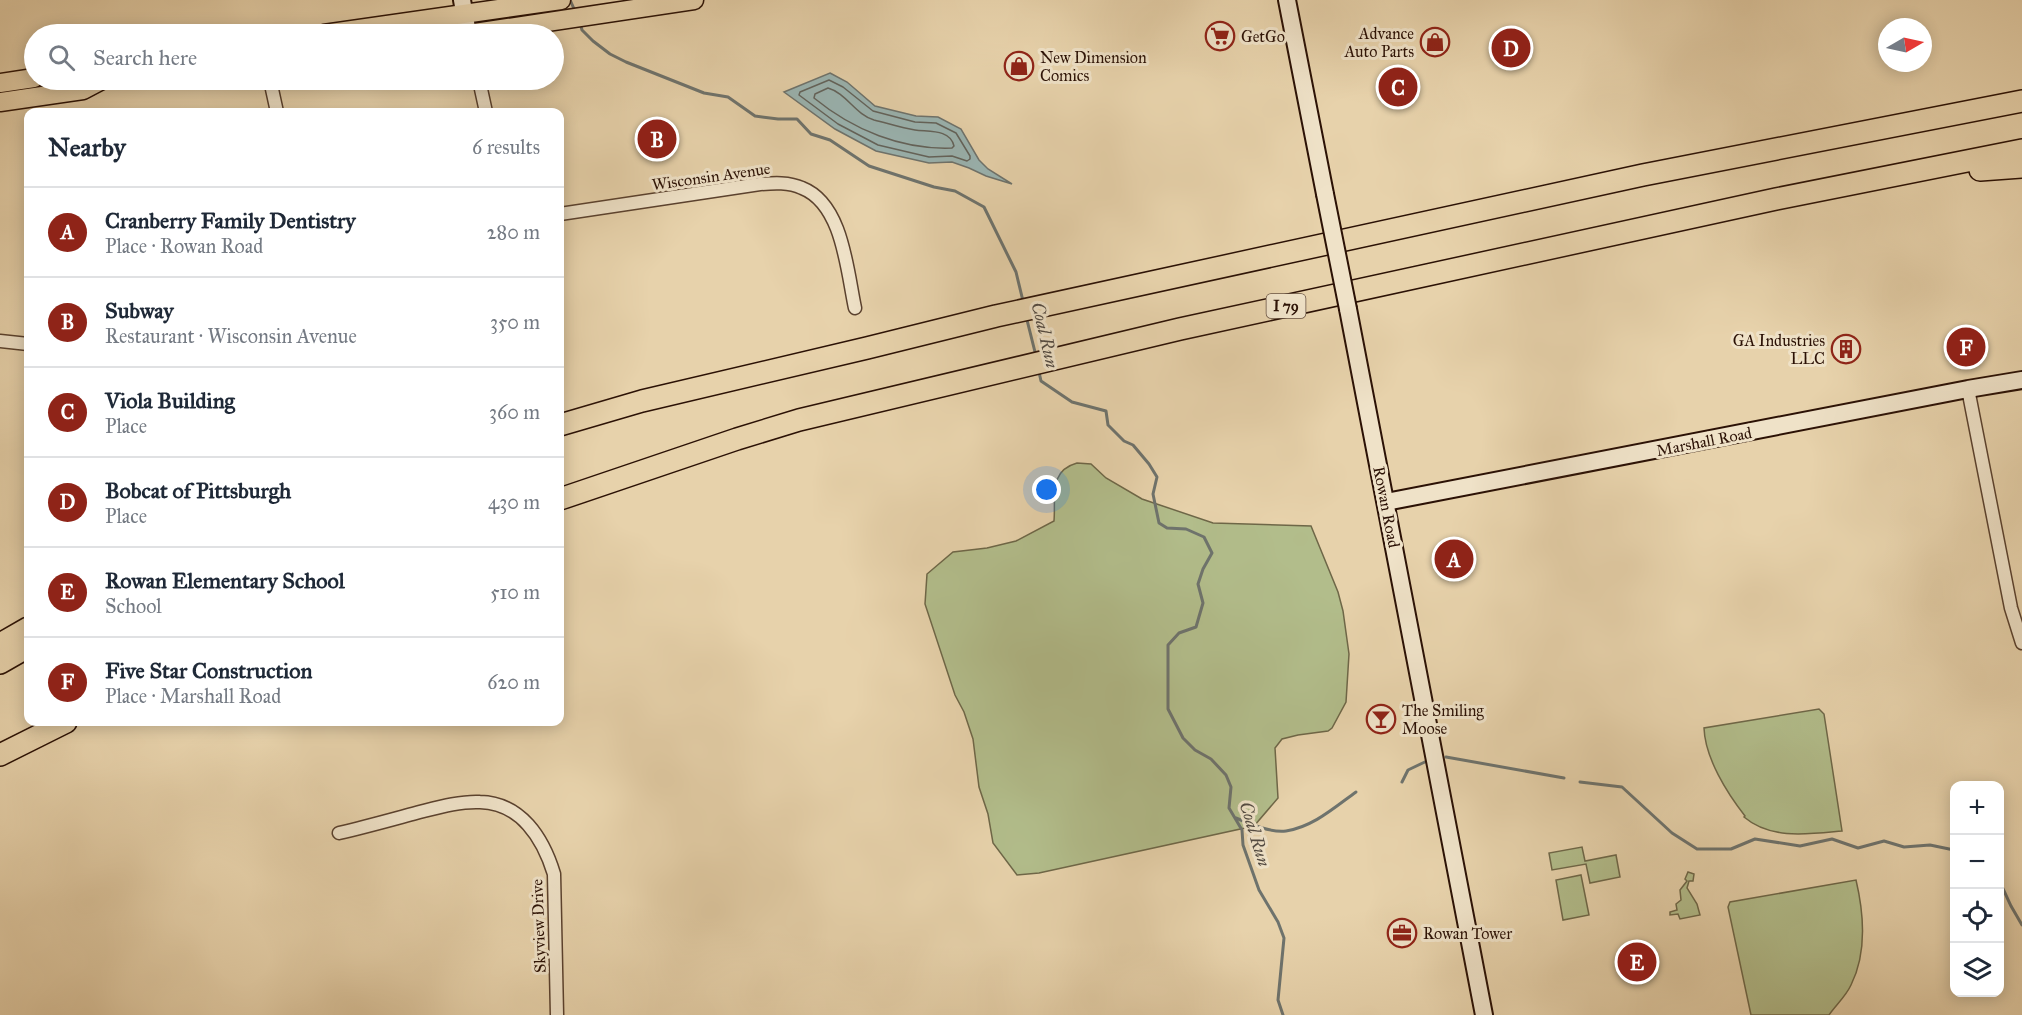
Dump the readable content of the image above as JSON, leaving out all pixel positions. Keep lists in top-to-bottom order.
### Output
{
  "streets": {
    "highway": ["I 79"],
    "street": [
      "Wisconsin Avenue",
      "Marshall Road",
      "Rowan Road",
      "Skyview Drive"
    ]
  },
  "crossings": [
    ["Marshall Road", "Rowan Road"]
  ],
  "water": ["Coal Run"],
  "places": {
    "supermarket": ["GetGo"],
    "shop": ["Advance Auto Parts", "New Dimension Comics"],
    "building": ["GA Industries LLC"],
    "bar": ["The Smiling Moose"],
    "office": ["Rowan Tower"]
  },
  "north": "right",
  "page": {
    "search": "Search here",
    "pins": [
      "D",
      "C",
      "B",
      "F",
      "A",
      "E"
    ],
    "heading": ["Nearby", "6 results"],
    "list": [
      {
        "mark": "A",
        "name": "Cranberry Family Dentistry",
        "note": "Place · Rowan Road",
        "value": "280 m"
      },
      {
        "mark": "B",
        "name": "Subway",
        "note": "Restaurant · Wisconsin Avenue",
        "value": "350 m"
      },
      {
        "mark": "C",
        "name": "Viola Building",
        "note": "Place",
        "value": "360 m"
      },
      {
        "mark": "D",
        "name": "Bobcat of Pittsburgh",
        "note": "Place",
        "value": "430 m"
      },
      {
        "mark": "E",
        "name": "Rowan Elementary School",
        "note": "School",
        "value": "510 m"
      },
      {
        "mark": "F",
        "name": "Five Star Construction",
        "note": "Place · Marshall Road",
        "value": "620 m"
      }
    ],
    "map_buttons": ["+", "−"]
  }
}
